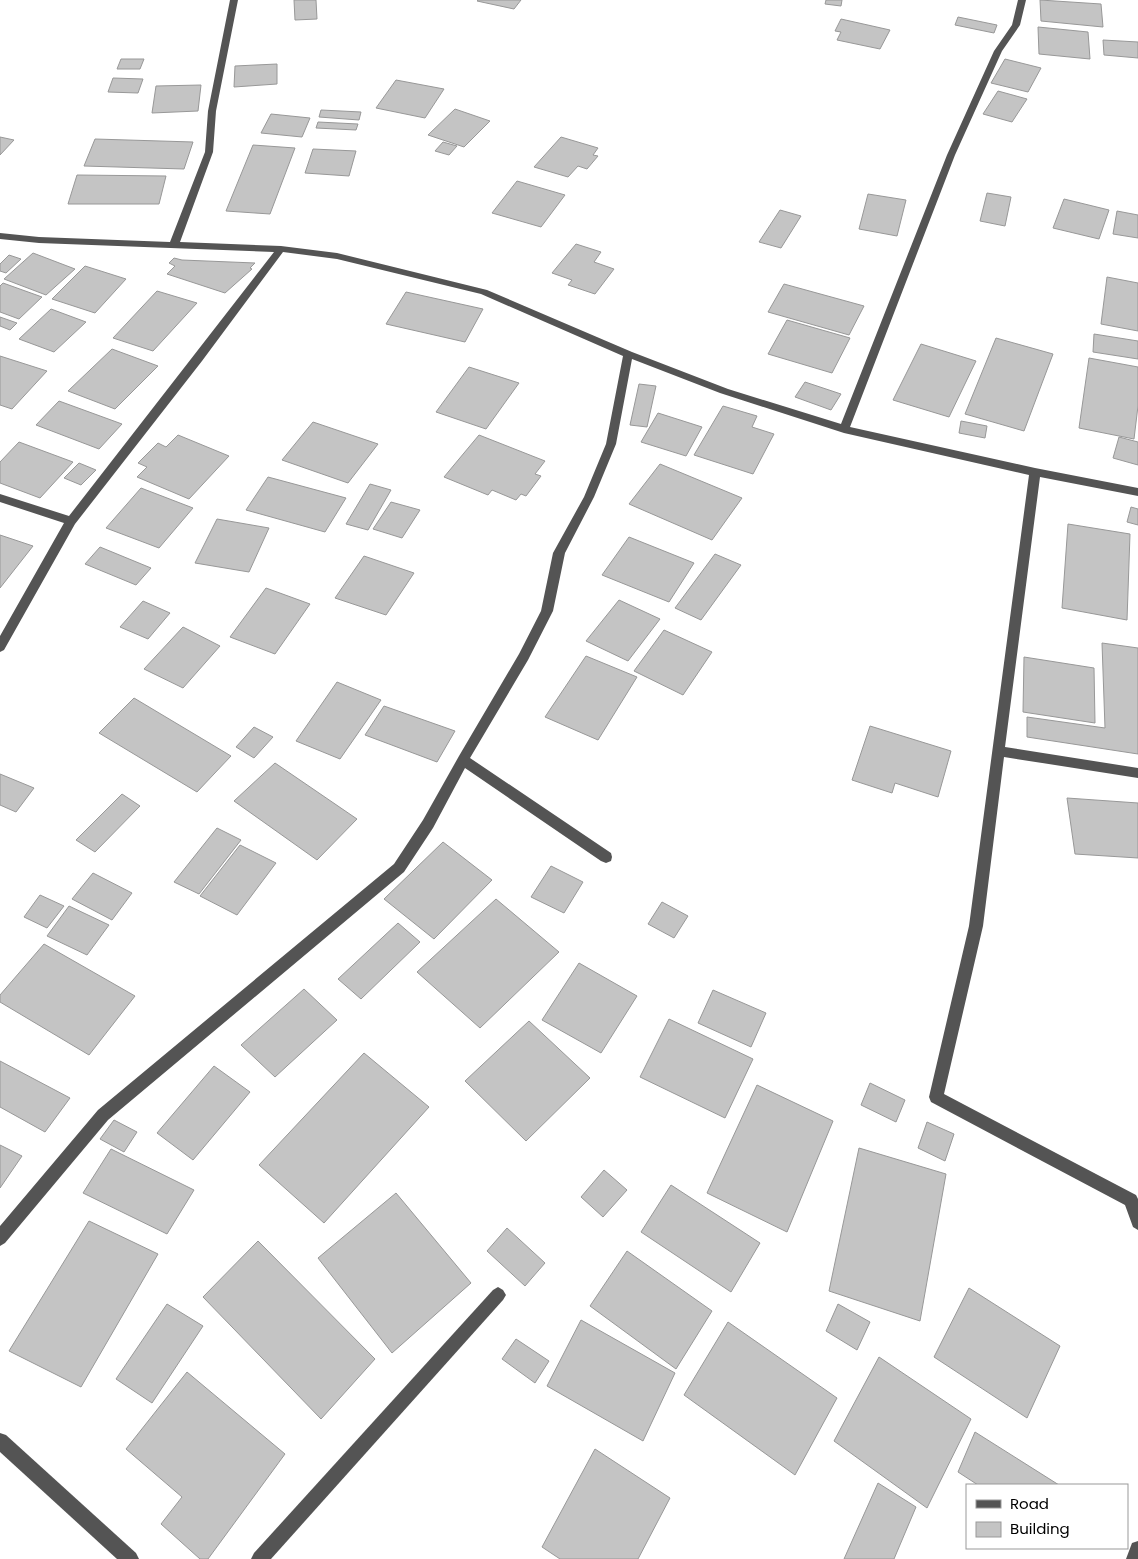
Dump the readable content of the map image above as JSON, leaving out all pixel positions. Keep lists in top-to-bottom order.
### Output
{
  "legend": ["Road", "Building"]
}
